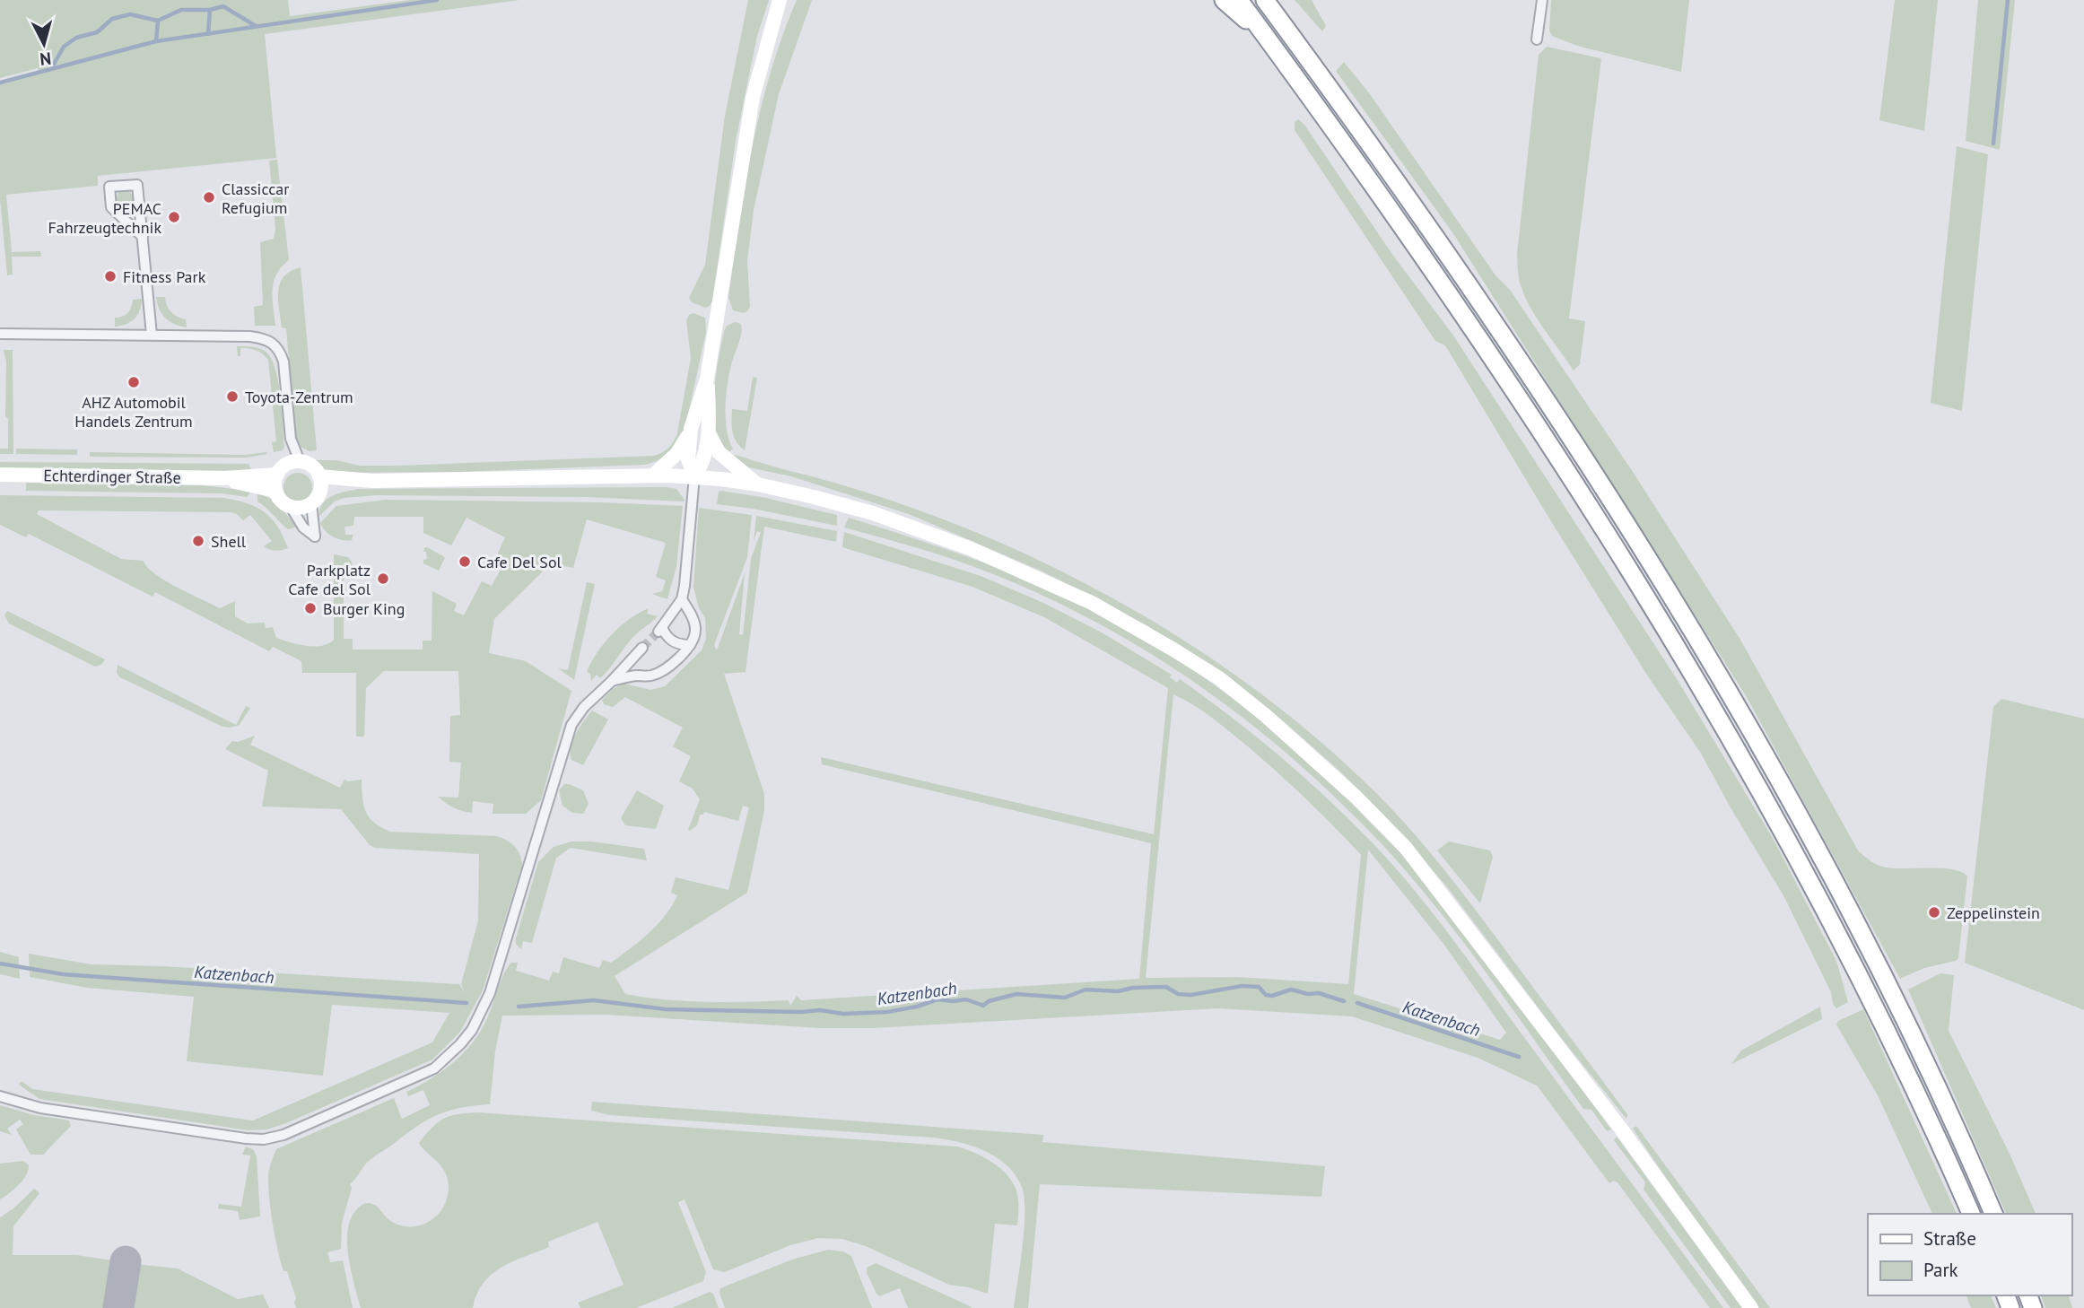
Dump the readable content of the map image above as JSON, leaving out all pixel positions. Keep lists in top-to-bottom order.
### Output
{
  "streets": {
    "main road": ["Echterdinger Straße"]
  },
  "water": ["Katzenbach"],
  "places": [
    "Classiccar Refugium",
    "PEMAC Fahrzeugtechnik",
    "Fitness Park",
    "AHZ Automobil Handels Zentrum",
    "Toyota-Zentrum",
    "Shell",
    "Cafe Del Sol",
    "Parkplatz Cafe del Sol",
    "Burger King",
    "Zeppelinstein"
  ],
  "legend": ["Straße", "Park"],
  "north": "bottom"
}
